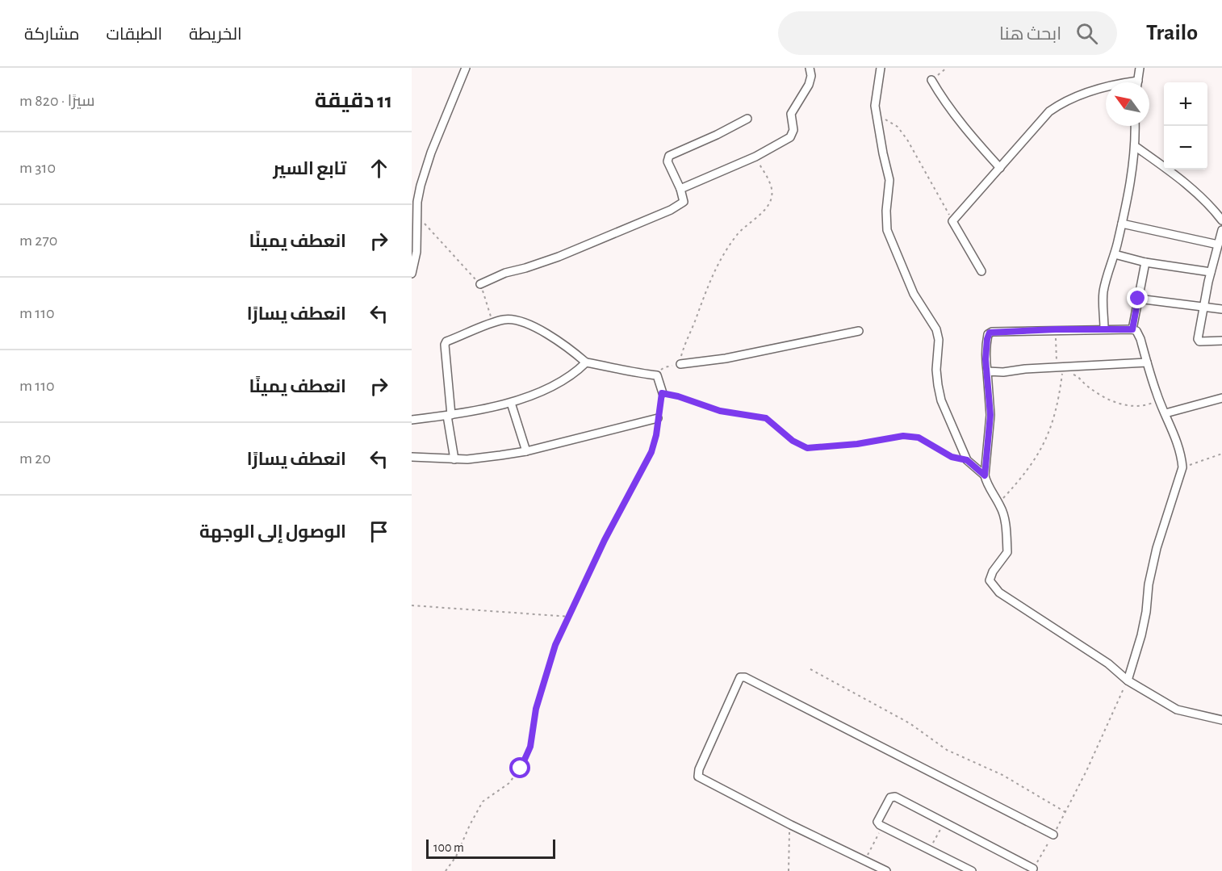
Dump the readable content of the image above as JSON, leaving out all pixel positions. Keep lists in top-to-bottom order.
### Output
{
  "scale_bar": "100 m",
  "north": "top left",
  "page": {
    "header": "Trailo",
    "search": "ابحث هنا",
    "nav": ["الخريطة", "الطبقات", "مشاركة"],
    "heading": ["11 دقيقة", "سيرًا · 820 m"],
    "map_buttons": ["+", "−"],
    "list": [
      ["تابع السير", "310 m"],
      ["انعطف يمينًا", "270 m"],
      ["انعطف يسارًا", "110 m"],
      ["انعطف يمينًا", "110 m"],
      ["انعطف يسارًا", "20 m"],
      "الوصول إلى الوجهة"
    ],
    "scale": "100 m"
  }
}
